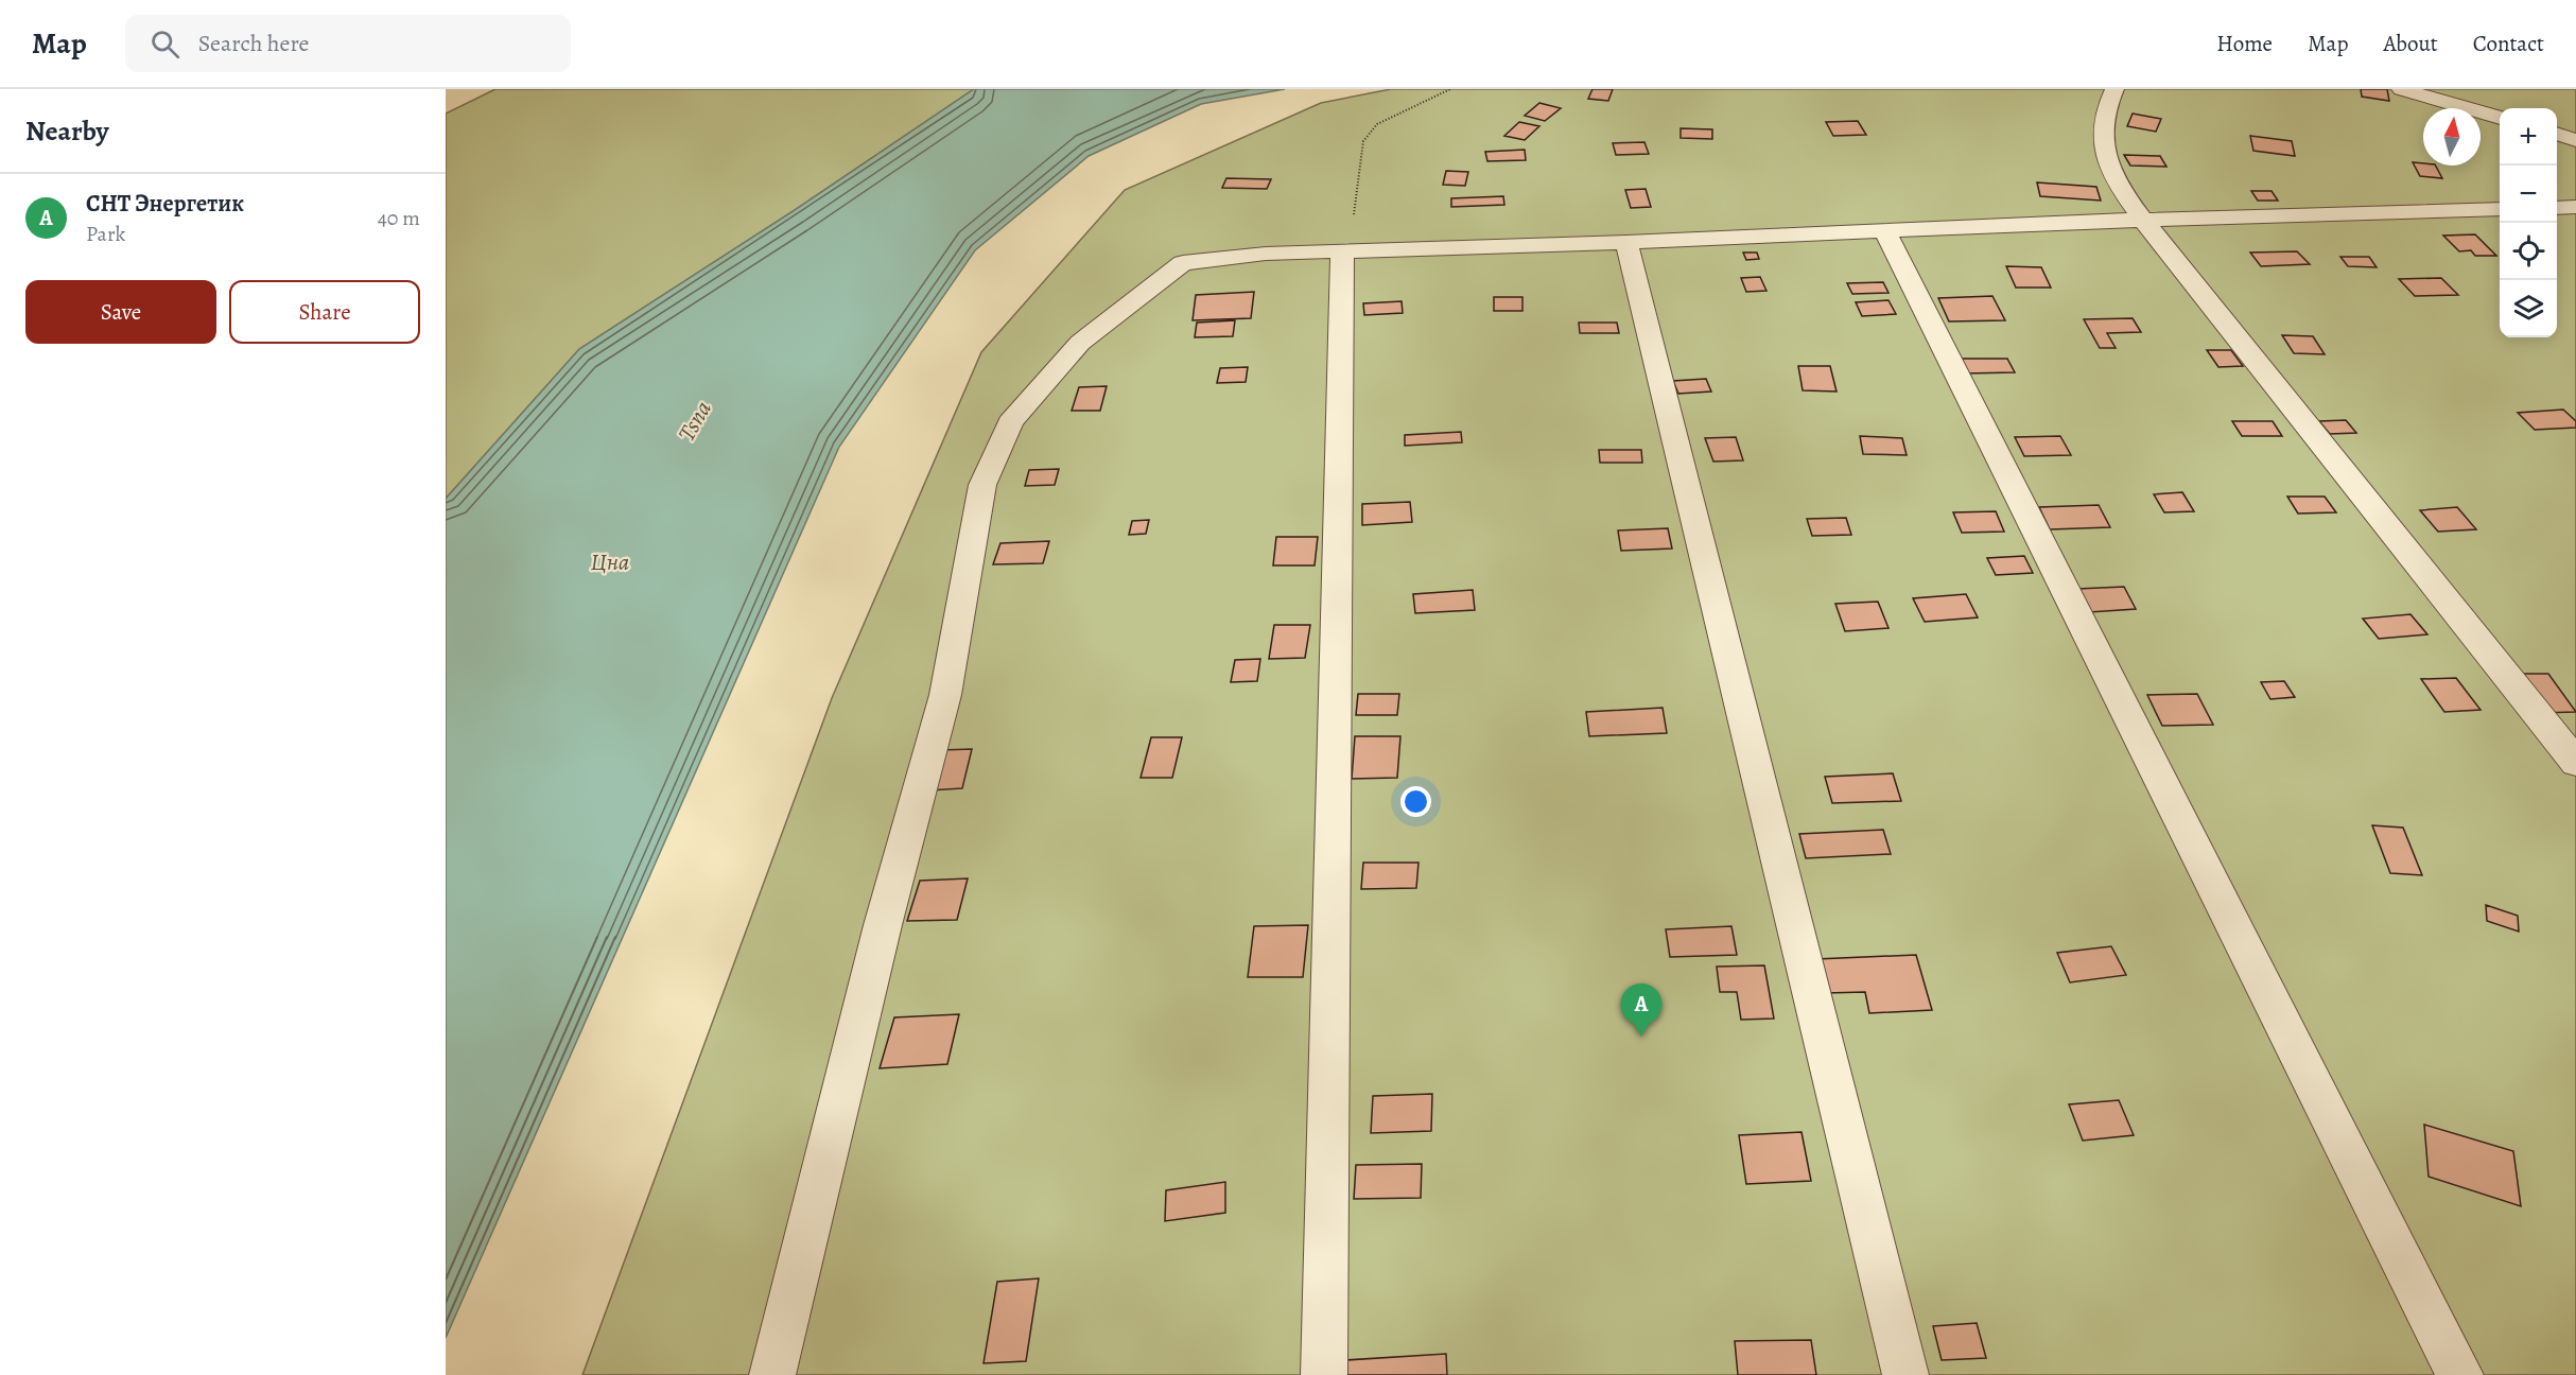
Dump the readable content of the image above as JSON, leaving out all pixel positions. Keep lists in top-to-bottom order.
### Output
{
  "water": ["Tsna", "Цна"],
  "north": "top",
  "page": {
    "header": "Map",
    "search": "Search here",
    "nav": [
      "Home",
      "Map",
      "About",
      "Contact"
    ],
    "heading": "Nearby",
    "map_buttons": ["+", "−"],
    "list": [
      {
        "mark": "A",
        "name": "СНТ Энергетик",
        "note": "Park",
        "value": "40 m"
      }
    ],
    "buttons": ["Save", "Share"],
    "pins": "A"
  }
}
